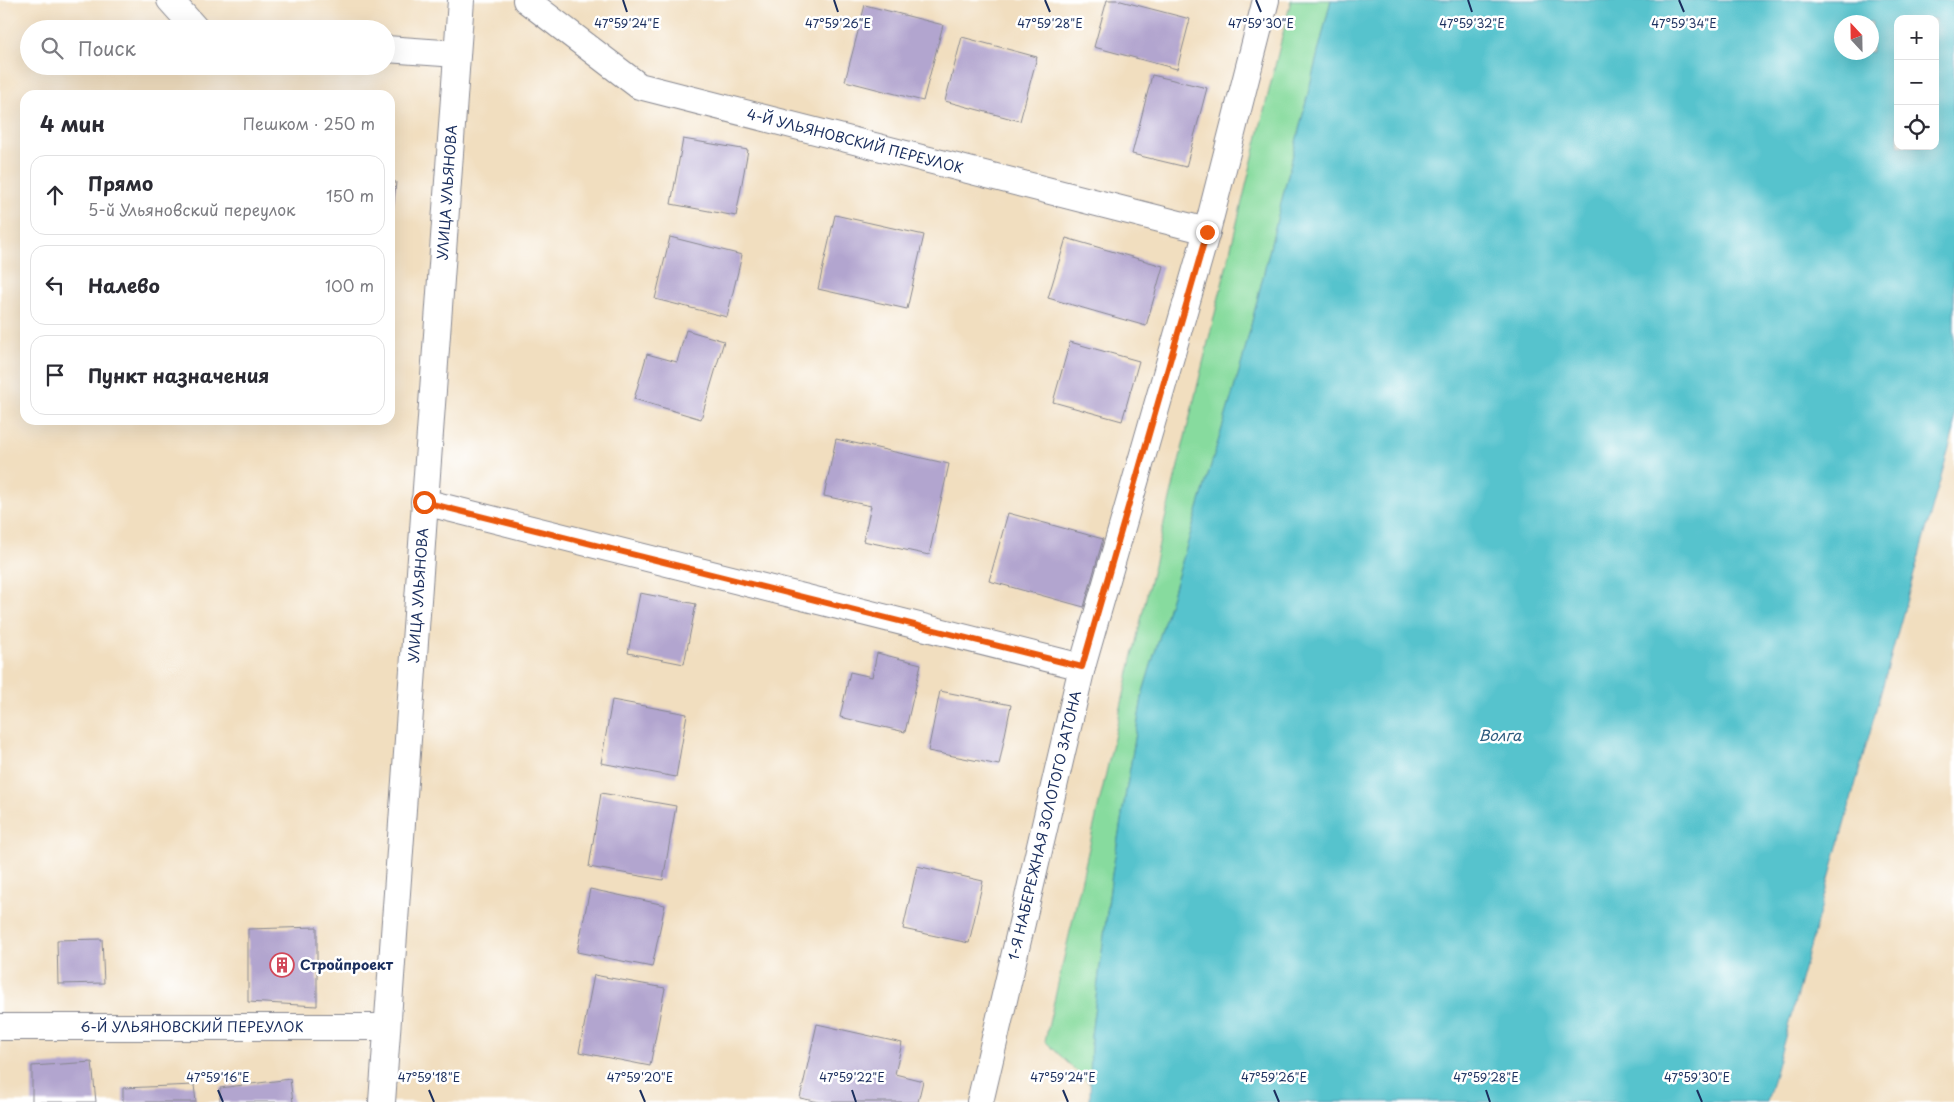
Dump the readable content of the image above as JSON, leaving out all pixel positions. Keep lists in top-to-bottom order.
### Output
{
  "streets": {
    "street": [
      "4-Й УЛЬЯНОВСКИЙ ПЕРЕУЛОК",
      "УЛИЦА УЛЬЯНОВА",
      "1-Я НАБЕРЕЖНАЯ ЗОЛОТОГО ЗАТОНА",
      "6-Й УЛЬЯНОВСКИЙ ПЕРЕУЛОК"
    ]
  },
  "crossings": [
    ["4-Й УЛЬЯНОВСКИЙ ПЕРЕУЛОК", "1-Я НАБЕРЕЖНАЯ ЗОЛОТОГО ЗАТОНА"],
    ["УЛИЦА УЛЬЯНОВА", "6-Й УЛЬЯНОВСКИЙ ПЕРЕУЛОК"]
  ],
  "water": ["Волга"],
  "places": {
    "building": ["Стройпроект"]
  },
  "north": "top",
  "page": {
    "map_buttons": ["+", "−"],
    "search": "Поиск",
    "heading": ["4 мин", "Пешком · 250 m"],
    "list": [
      ["Прямо", "5-й Ульяновский переулок", "150 m"],
      ["Налево", "100 m"],
      "Пункт назначения"
    ]
  },
  "coordinates": [
    "47°59'24\"E",
    "47°59'26\"E",
    "47°59'28\"E",
    "47°59'30\"E",
    "47°59'32\"E",
    "47°59'34\"E",
    "47°59'16\"E",
    "47°59'18\"E",
    "47°59'20\"E",
    "47°59'22\"E"
  ]
}
